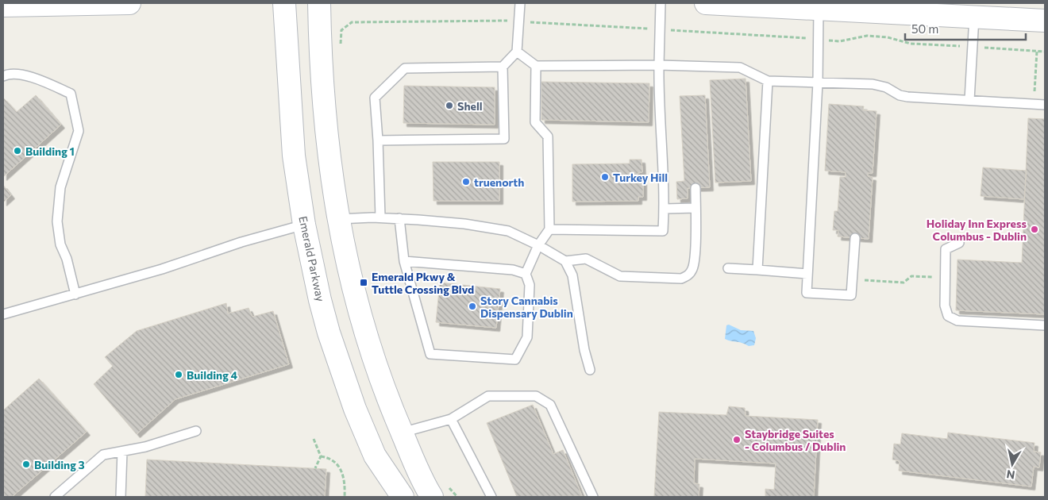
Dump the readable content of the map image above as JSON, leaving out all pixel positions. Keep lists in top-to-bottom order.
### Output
{
  "streets": {
    "main road": ["Emerald Parkway"]
  },
  "places": {
    "other": [
      "Shell",
      "Building 1",
      "Turkey Hill",
      "truenorth",
      "Holiday Inn Express Columbus - Dublin",
      "Story Cannabis Dispensary Dublin",
      "Building 4",
      "Staybridge Suites - Columbus / Dublin",
      "Building 3"
    ],
    "transit": ["Emerald Pkwy & Tuttle Crossing Blvd"]
  },
  "scale_bar": "50 m",
  "north": "bottom"
}
